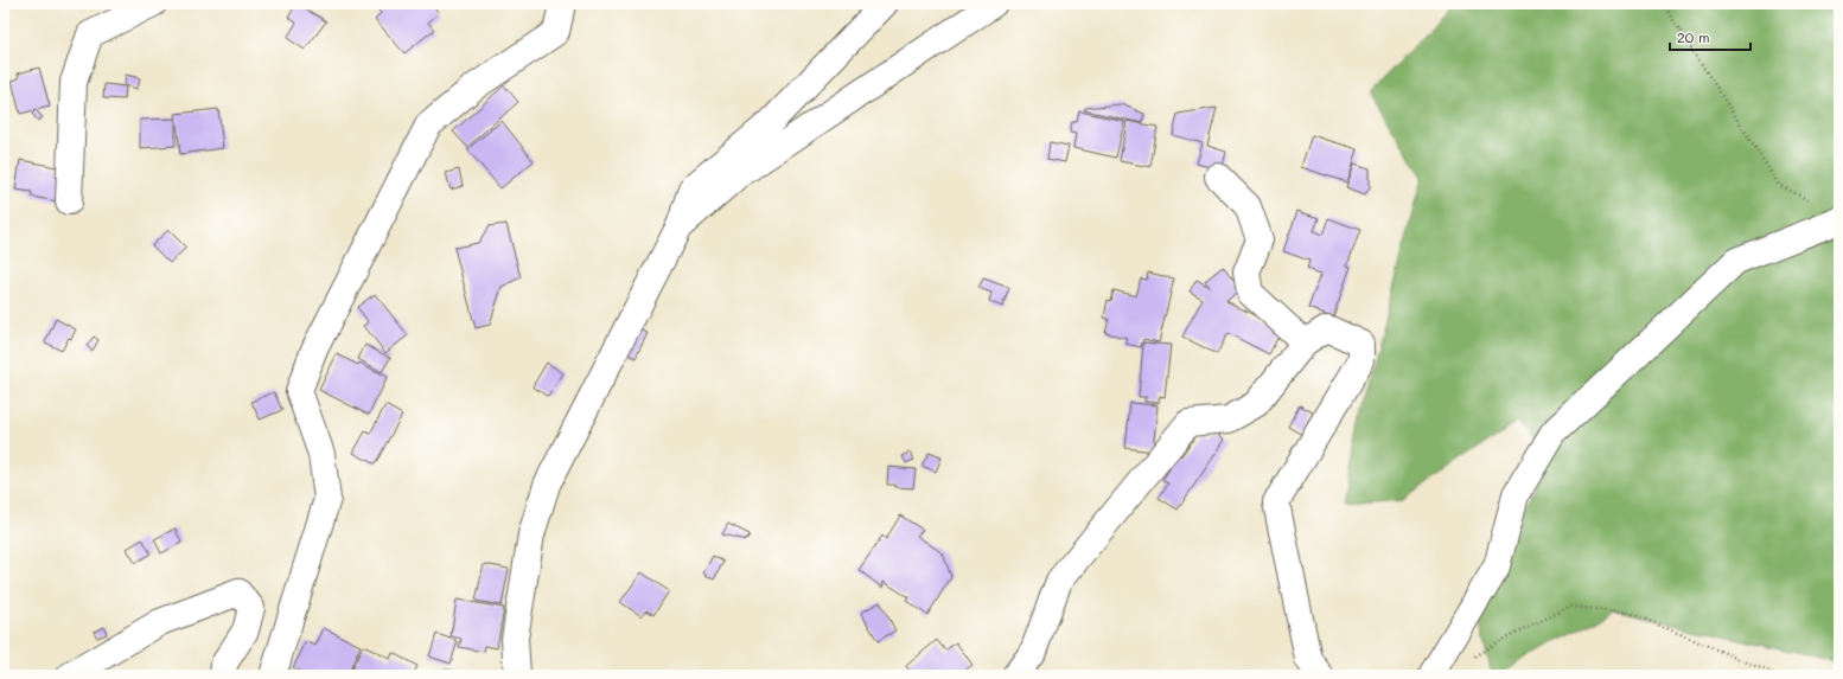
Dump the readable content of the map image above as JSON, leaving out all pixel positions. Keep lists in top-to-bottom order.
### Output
{
  "scale_bar": "20 m"
}
